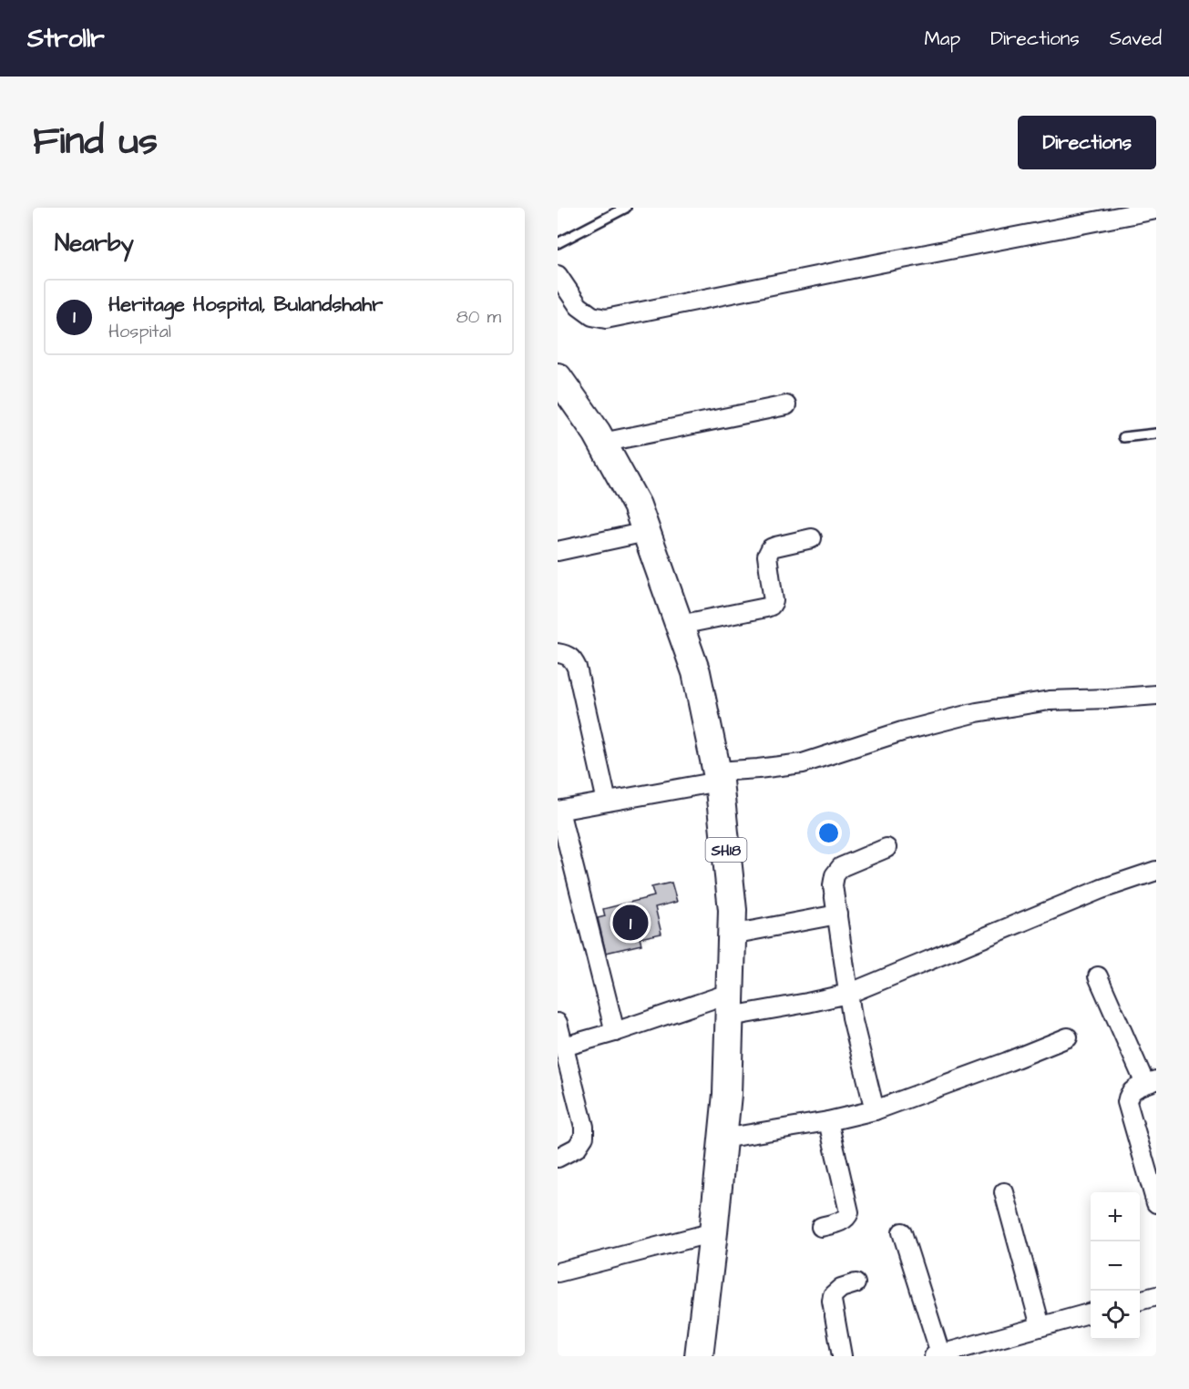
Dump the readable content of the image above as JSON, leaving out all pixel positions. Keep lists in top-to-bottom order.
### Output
{
  "streets": {
    "main road": ["SH18"]
  },
  "page": {
    "header": "Strollr",
    "nav": ["Map", "Directions", "Saved"],
    "title": "Find us",
    "buttons": "Directions",
    "heading": "Nearby",
    "list": [
      {
        "mark": "1",
        "name": "Heritage Hospital, Bulandshahr",
        "note": "Hospital",
        "value": "80 m"
      }
    ],
    "pins": "1",
    "map_buttons": ["+", "−"]
  }
}
